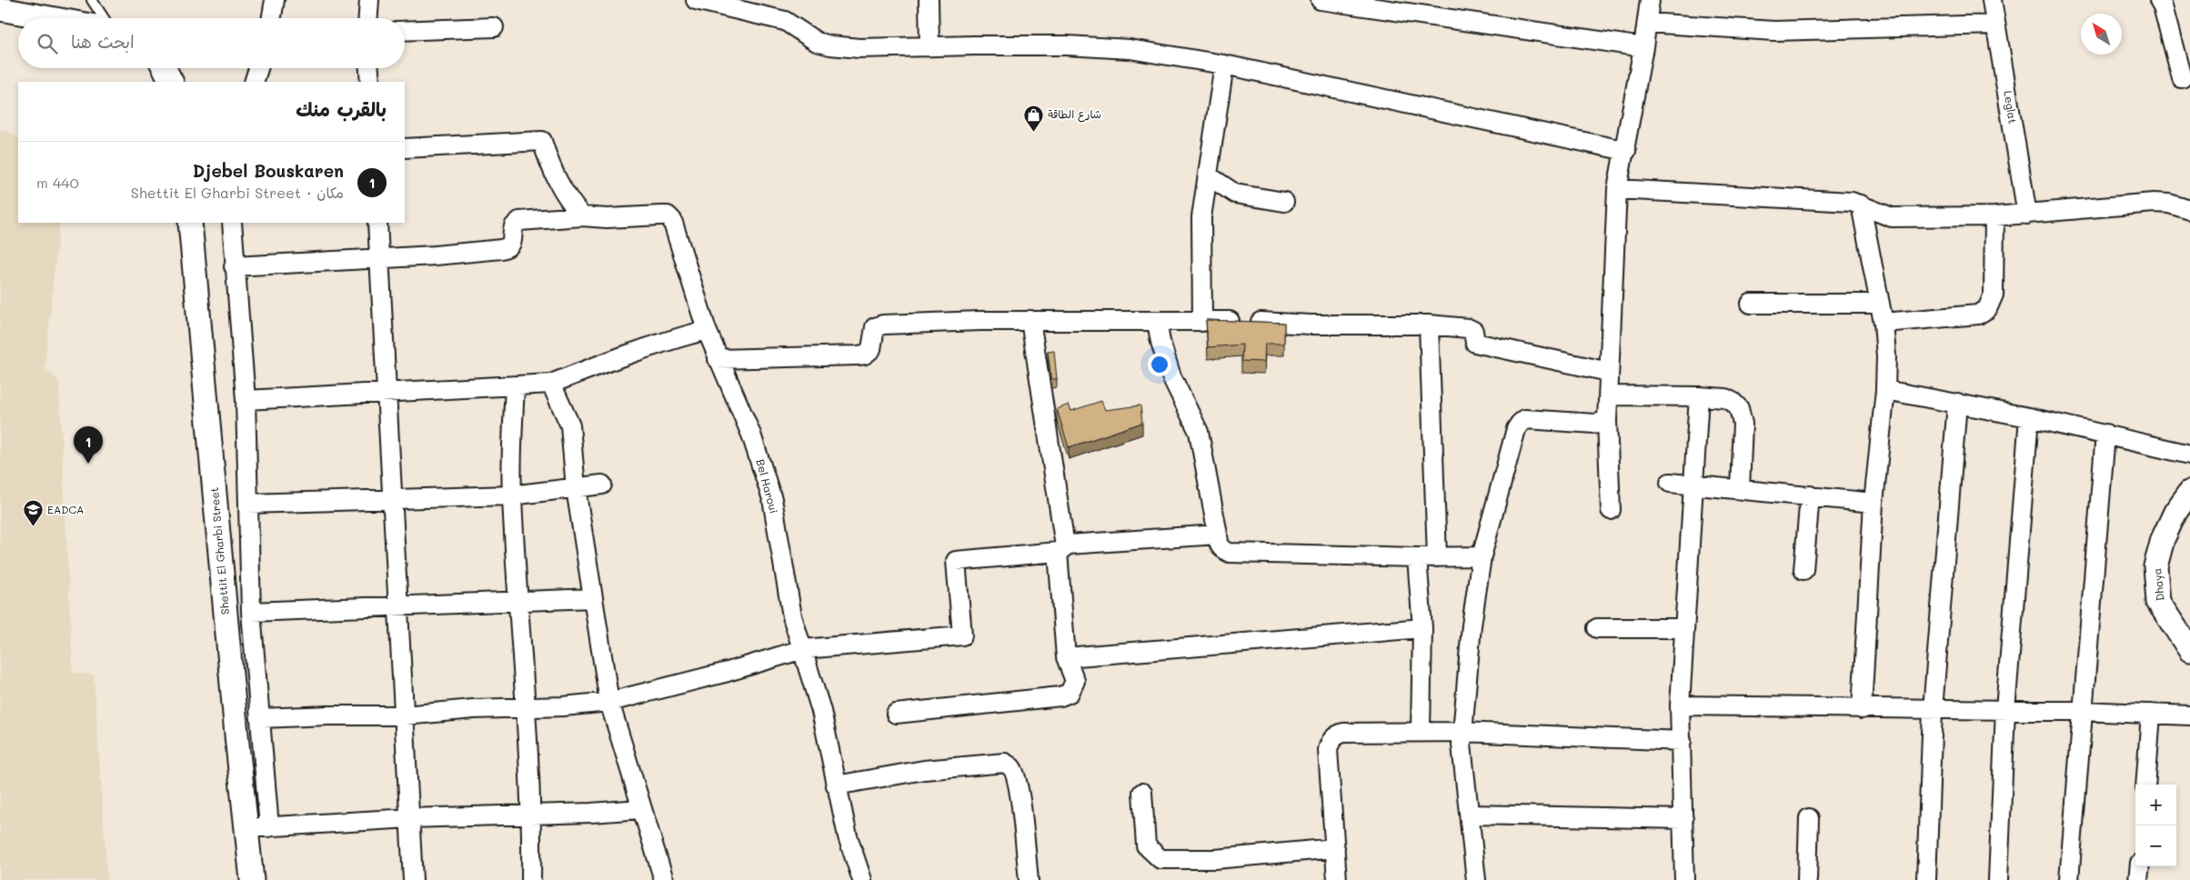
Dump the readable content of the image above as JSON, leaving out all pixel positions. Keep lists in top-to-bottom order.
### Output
{
  "streets": {
    "street": [
      "Leglat",
      "Bel Haroui",
      "Shettit El Gharbi Street",
      "Dhaya"
    ]
  },
  "places": {
    "shop": ["شارع الطاقة"],
    "school or university": ["EADCA"]
  },
  "north": "top left",
  "page": {
    "search": "ابحث هنا",
    "heading": "بالقرب منك",
    "list": [
      {
        "mark": "1",
        "name": "Djebel Bouskaren",
        "note": "مكان · Shettit El Gharbi Street",
        "value": "440 m"
      }
    ],
    "pins": "1",
    "map_buttons": ["+", "−"]
  }
}
